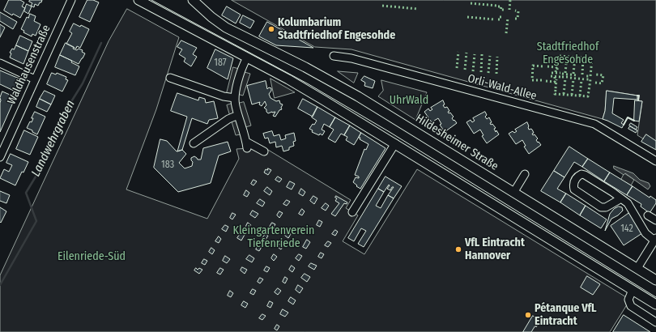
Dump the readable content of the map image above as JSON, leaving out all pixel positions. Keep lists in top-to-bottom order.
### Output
{
  "streets": {
    "main road": ["Hildesheimer Straße"],
    "street": ["Waldhausenstraße", "Orli-Wald-Allee"]
  },
  "water": ["Landwehrgraben"],
  "parks": [
    "Stadtfriedhof Engesohde",
    "UhrWald",
    "Kleingartenverein Tiefenriede",
    "Eilenriede-Süd"
  ],
  "places": ["Kolumbarium Stadtfriedhof Engesohde", "VfL Eintracht Hannover", "Pétanque VfL Eintracht"],
  "house_numbers": ["187", "183", "142"]
}
